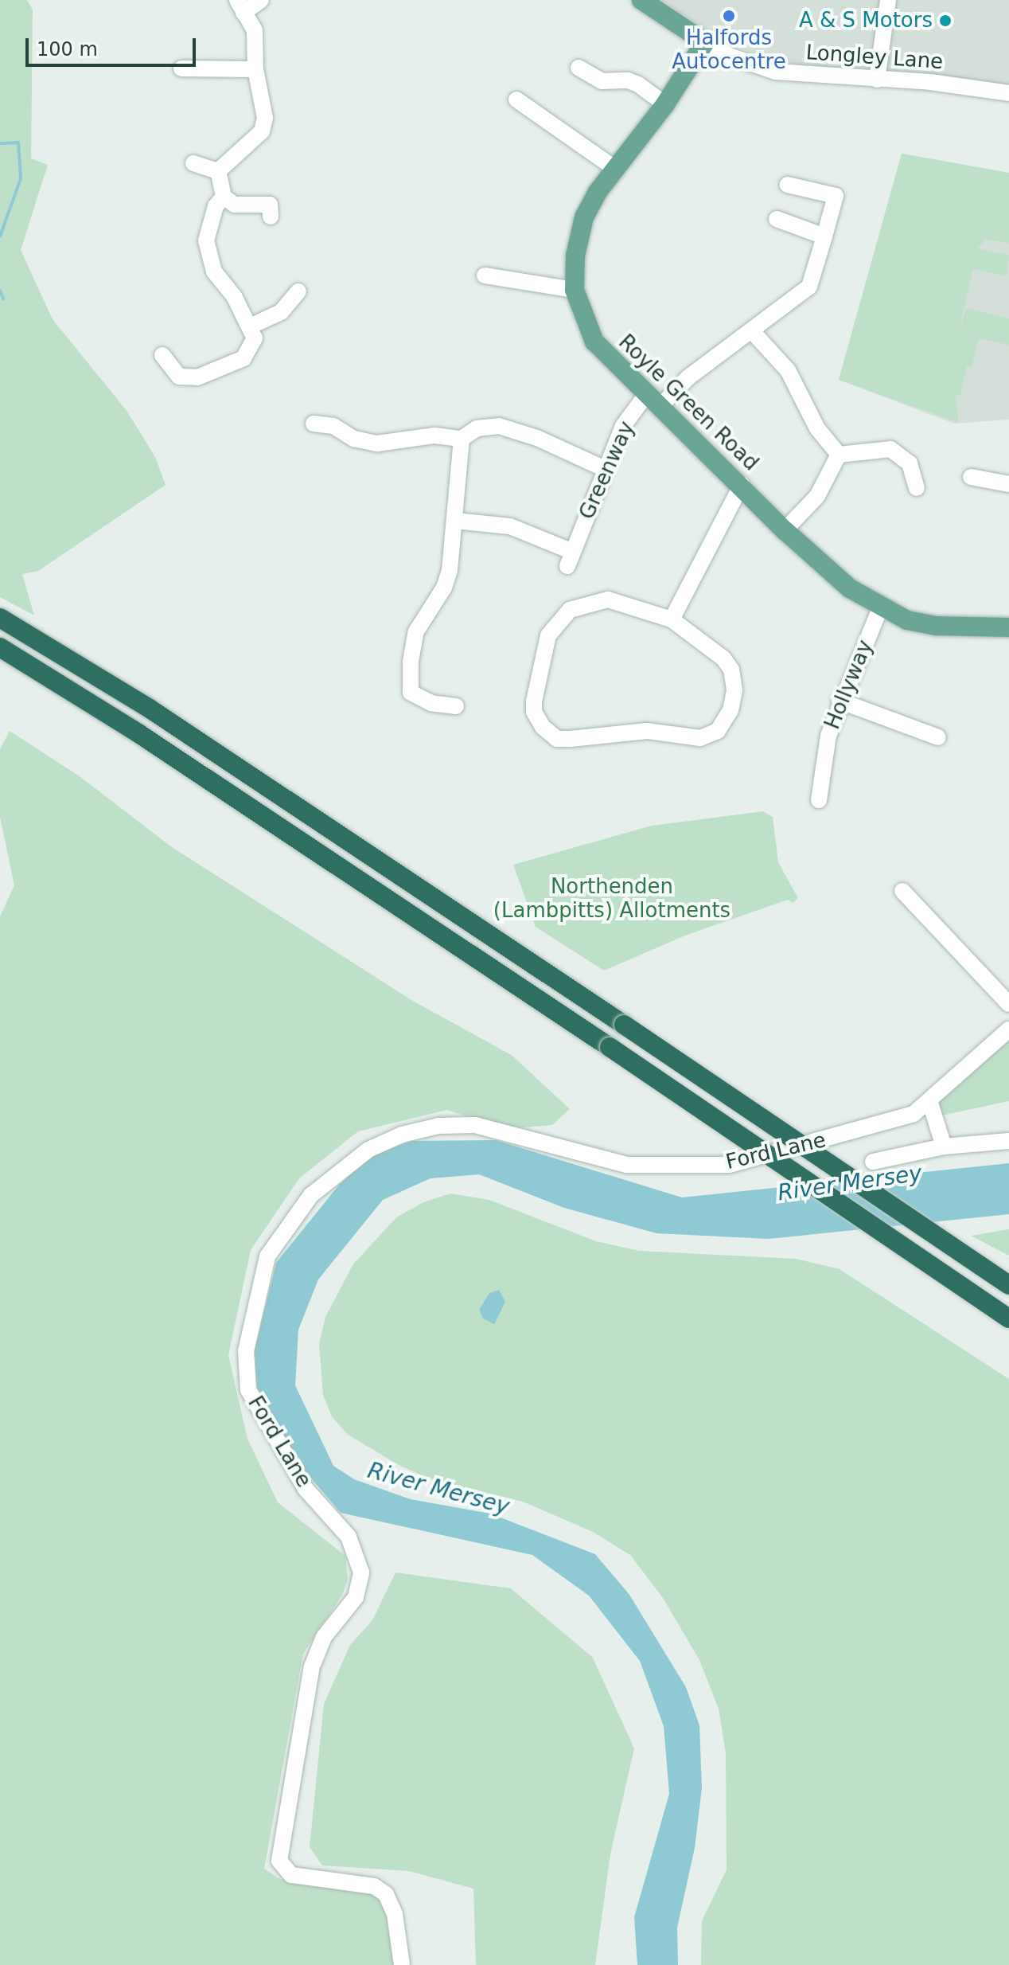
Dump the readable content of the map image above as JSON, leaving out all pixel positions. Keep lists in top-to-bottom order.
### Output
{
  "streets": {
    "main road": ["Longley Lane", "Royle Green Road"],
    "street": ["Greenway", "Hollyway", "Ford Lane"]
  },
  "crossings": [
    ["Longley Lane", "Royle Green Road"],
    ["Royle Green Road", "Greenway"],
    ["Royle Green Road", "Hollyway"]
  ],
  "water": ["River Mersey"],
  "parks": ["Northenden (Lambpitts) Allotments"],
  "places": ["Halfords Autocentre", "A & S Motors"],
  "scale_bar": "100 m"
}
